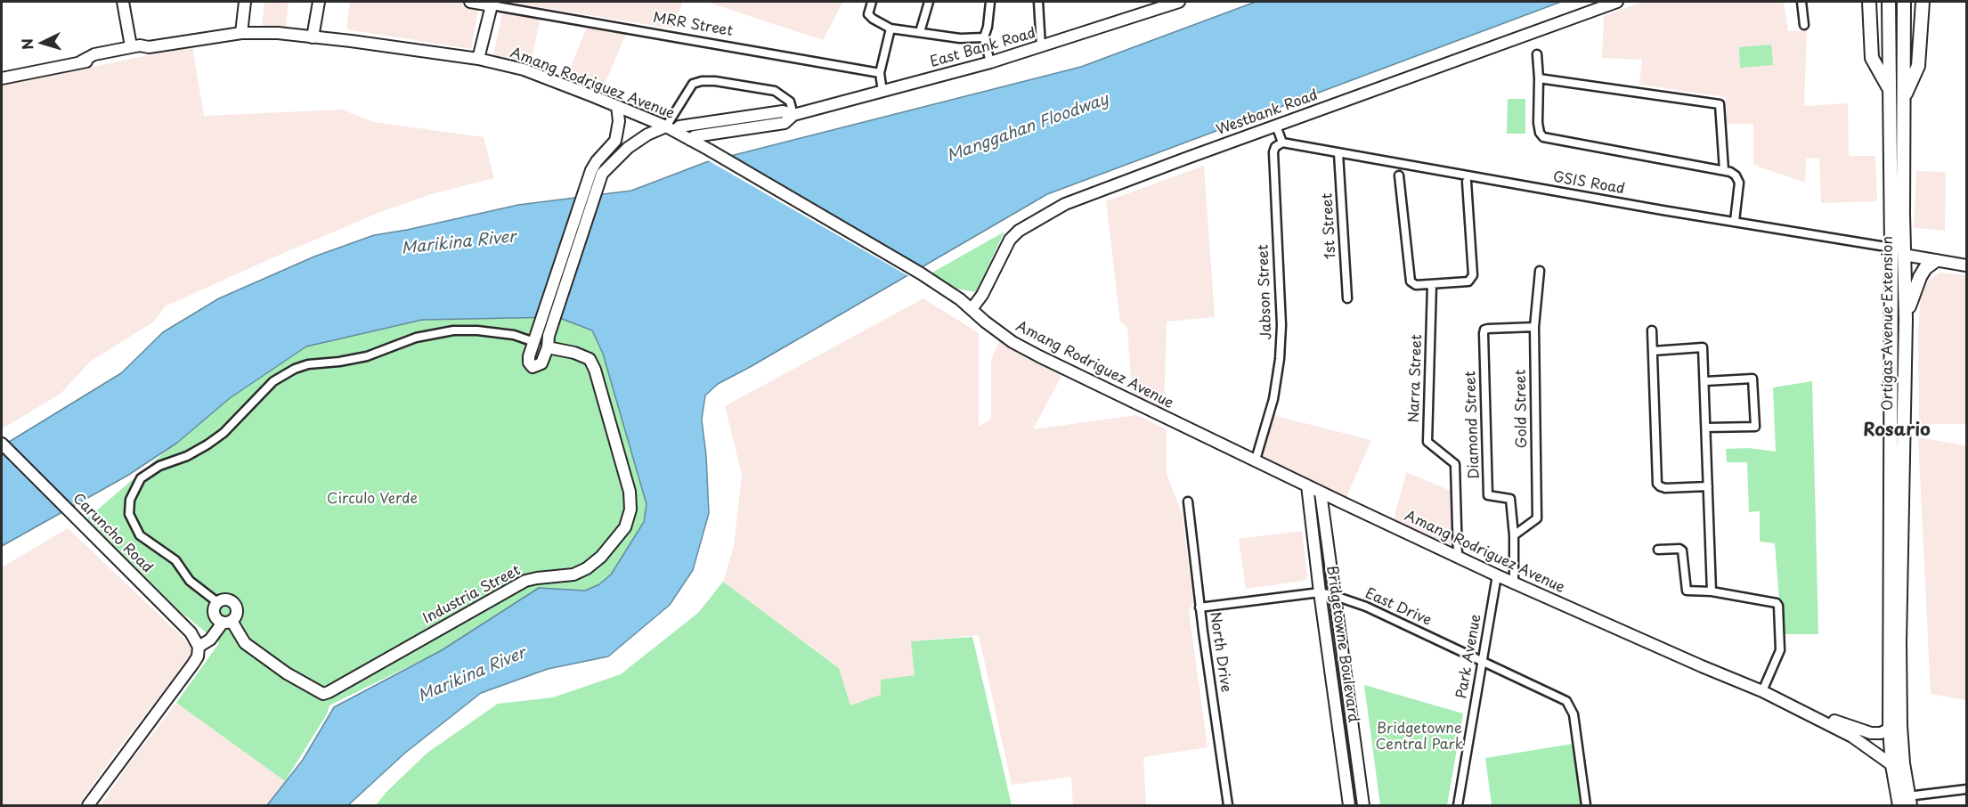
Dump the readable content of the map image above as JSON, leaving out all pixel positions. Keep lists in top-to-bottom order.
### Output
{
  "streets": {
    "main road": ["Ortigas Avenue Extension"],
    "street": [
      "MRR Street",
      "East Bank Road",
      "Amang Rodriguez Avenue",
      "Westbank Road",
      "GSIS Road",
      "1st Street",
      "Jabson Street",
      "Narra Street",
      "Gold Street",
      "Diamond Street",
      "Caruncho Road",
      "Industria Street",
      "East Drive",
      "Bridgetowne Boulevard",
      "North Drive",
      "Park Avenue"
    ]
  },
  "crossings": [
    ["East Bank Road", "Amang Rodriguez Avenue"],
    ["Amang Rodriguez Avenue", "Westbank Road"],
    ["Amang Rodriguez Avenue", "Jabson Street"],
    ["Amang Rodriguez Avenue", "Ortigas Avenue Extension"],
    ["Amang Rodriguez Avenue", "Narra Street"],
    ["Amang Rodriguez Avenue", "Diamond Street"],
    ["Amang Rodriguez Avenue", "Bridgetowne Boulevard"],
    ["Amang Rodriguez Avenue", "Park Avenue"],
    ["GSIS Road", "1st Street"],
    ["GSIS Road", "Jabson Street"],
    ["GSIS Road", "Ortigas Avenue Extension"],
    ["Gold Street", "Diamond Street"],
    ["East Drive", "Bridgetowne Boulevard"],
    ["East Drive", "North Drive"],
    ["East Drive", "Park Avenue"]
  ],
  "districts": ["Rosario"],
  "water": ["Manggahan Floodway", "Marikina River"],
  "parks": ["Circulo Verde", "Bridgetowne Central Park"],
  "north": "left"
}
